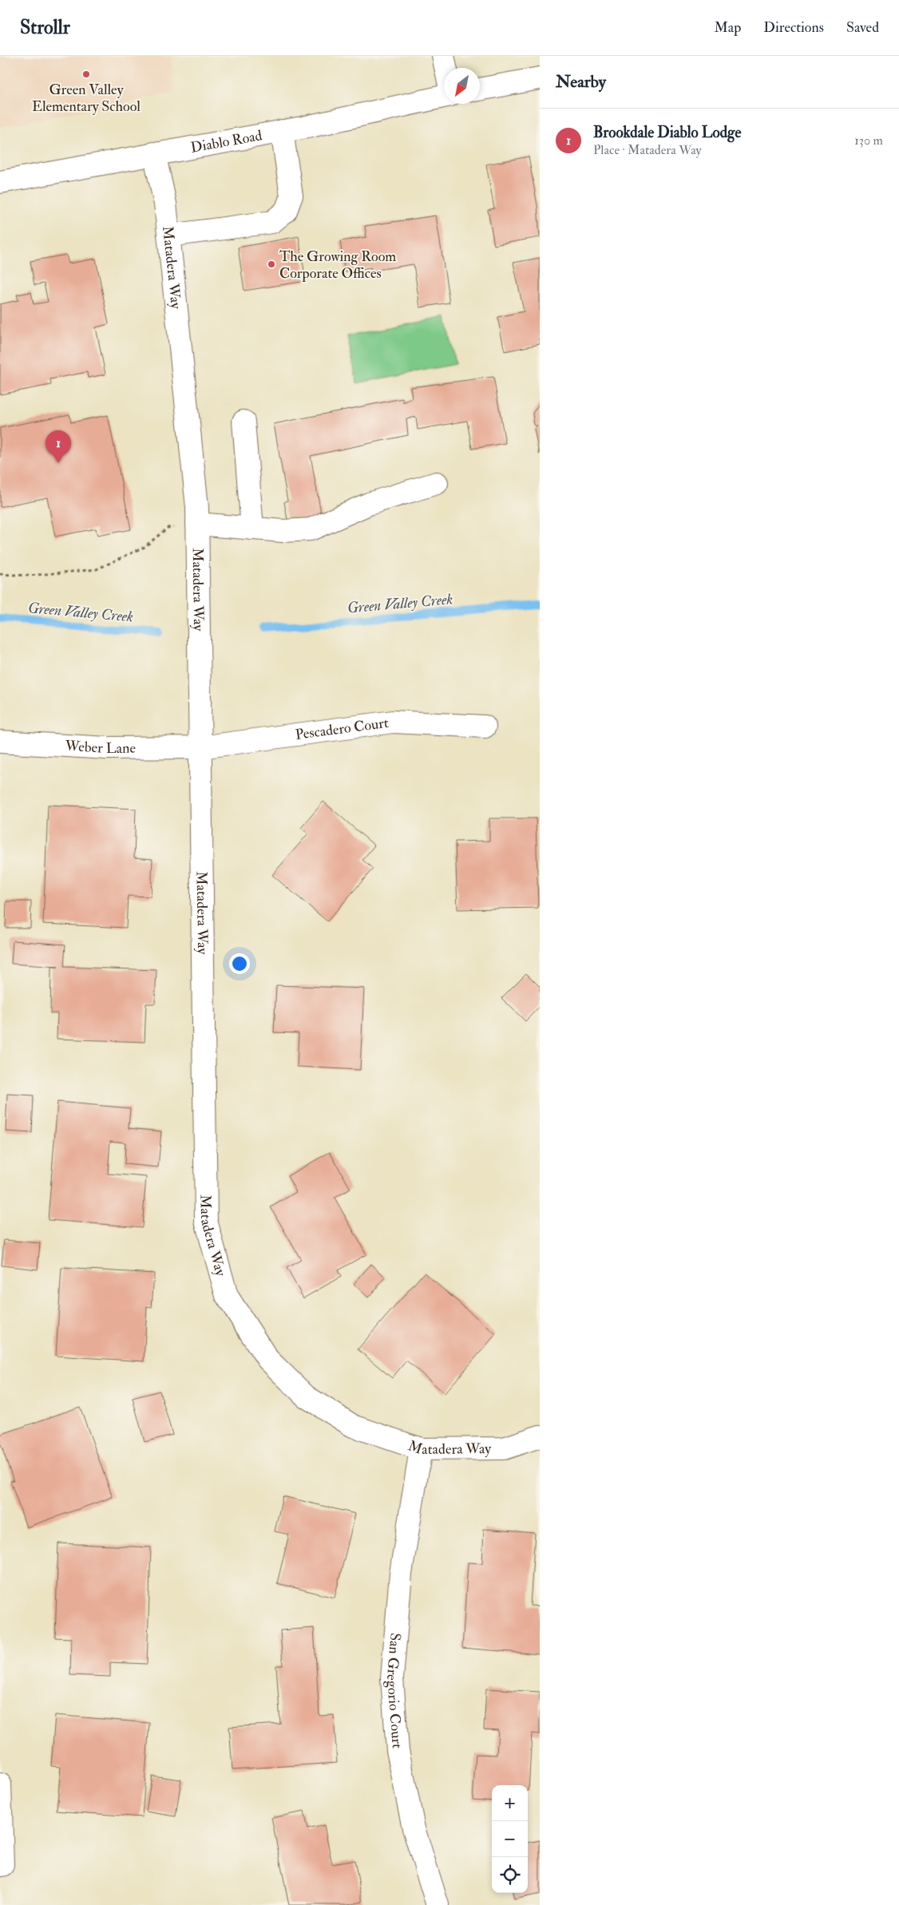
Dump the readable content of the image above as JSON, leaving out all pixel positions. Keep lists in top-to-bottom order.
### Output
{
  "streets": {
    "street": [
      "Diablo Road",
      "Matadera Way",
      "Pescadero Court",
      "Weber Lane",
      "San Gregorio Court"
    ]
  },
  "crossings": [
    ["Diablo Road", "Matadera Way"],
    ["Matadera Way", "Pescadero Court"],
    ["Matadera Way", "Weber Lane"],
    ["Matadera Way", "San Gregorio Court"],
    ["Pescadero Court", "Weber Lane"]
  ],
  "water": ["Green Valley Creek"],
  "places": ["Green Valley Elementary School", "The Growing Room Corporate Offices"],
  "north": "bottom left",
  "page": {
    "header": "Strollr",
    "nav": ["Map", "Directions", "Saved"],
    "heading": "Nearby",
    "list": [
      {
        "mark": "1",
        "name": "Brookdale Diablo Lodge",
        "note": "Place · Matadera Way",
        "value": "130 m"
      }
    ],
    "pins": "1",
    "map_buttons": ["+", "−"]
  }
}
